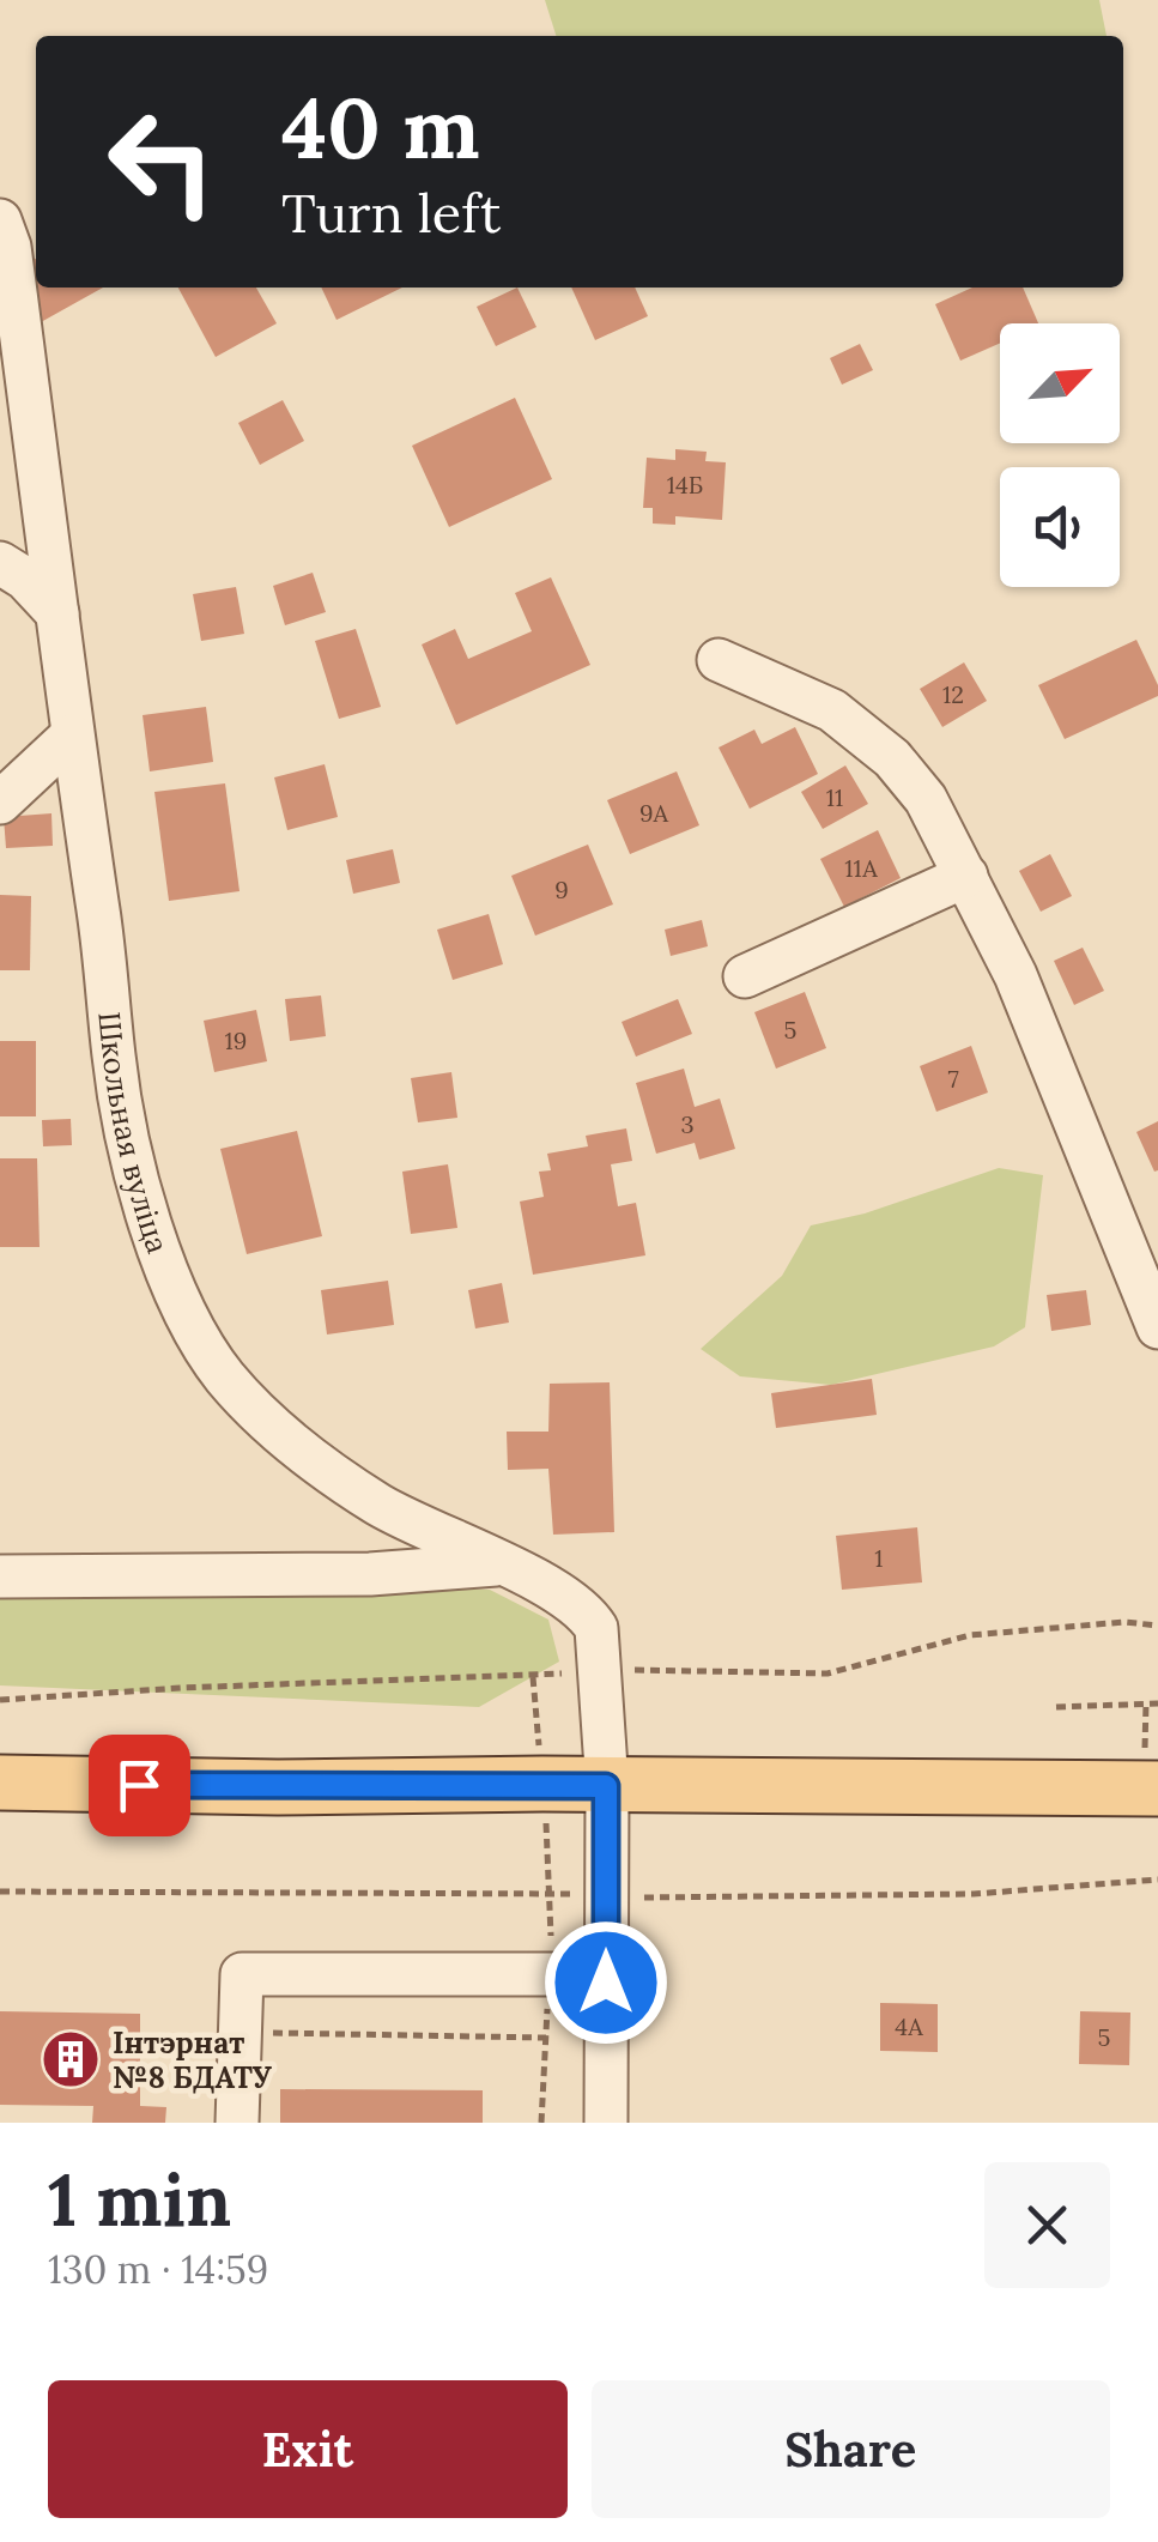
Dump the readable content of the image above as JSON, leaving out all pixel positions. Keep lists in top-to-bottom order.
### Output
{
  "streets": {
    "street": ["Школьная вуліца"]
  },
  "places": {
    "building": ["Інтэрнат №8 БДАТУ"]
  },
  "house_numbers": [
    "14Б",
    "12",
    "11",
    "9А",
    "11А",
    "9",
    "5",
    "19",
    "7",
    "3",
    "1",
    "4А",
    "5"
  ],
  "north": "top right",
  "page": {
    "turn": ["40 m", "Turn left"],
    "heading": ["1 min", "130 m · 14:59"],
    "buttons": ["Exit", "Share"]
  }
}
